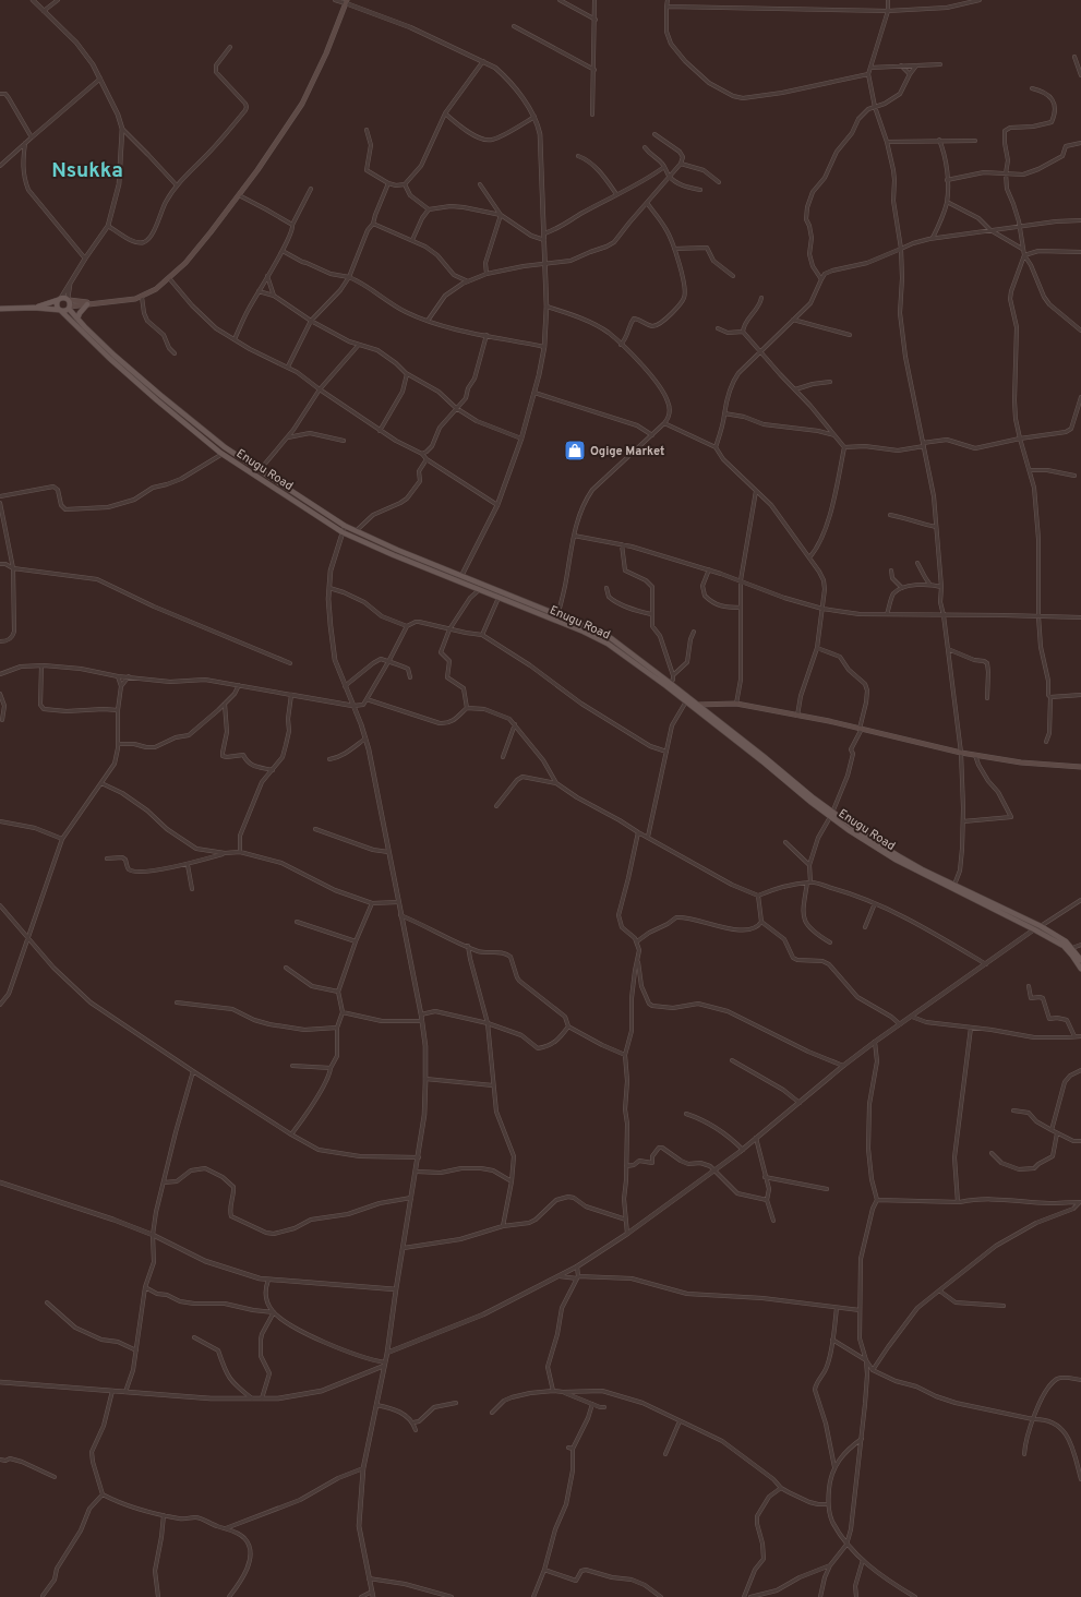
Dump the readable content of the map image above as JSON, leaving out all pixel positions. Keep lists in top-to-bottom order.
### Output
{
  "streets": {
    "main road": ["Enugu Road"]
  },
  "districts": ["Nsukka"],
  "places": {
    "shop": ["Ogige Market"]
  }
}
